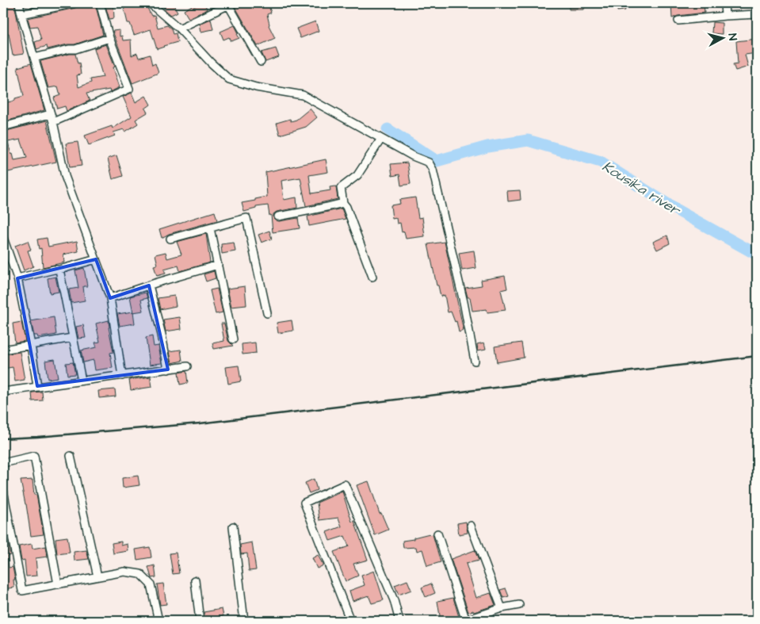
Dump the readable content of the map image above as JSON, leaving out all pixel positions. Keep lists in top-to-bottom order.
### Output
{
  "water": ["Kousika river"],
  "north": "right"
}
